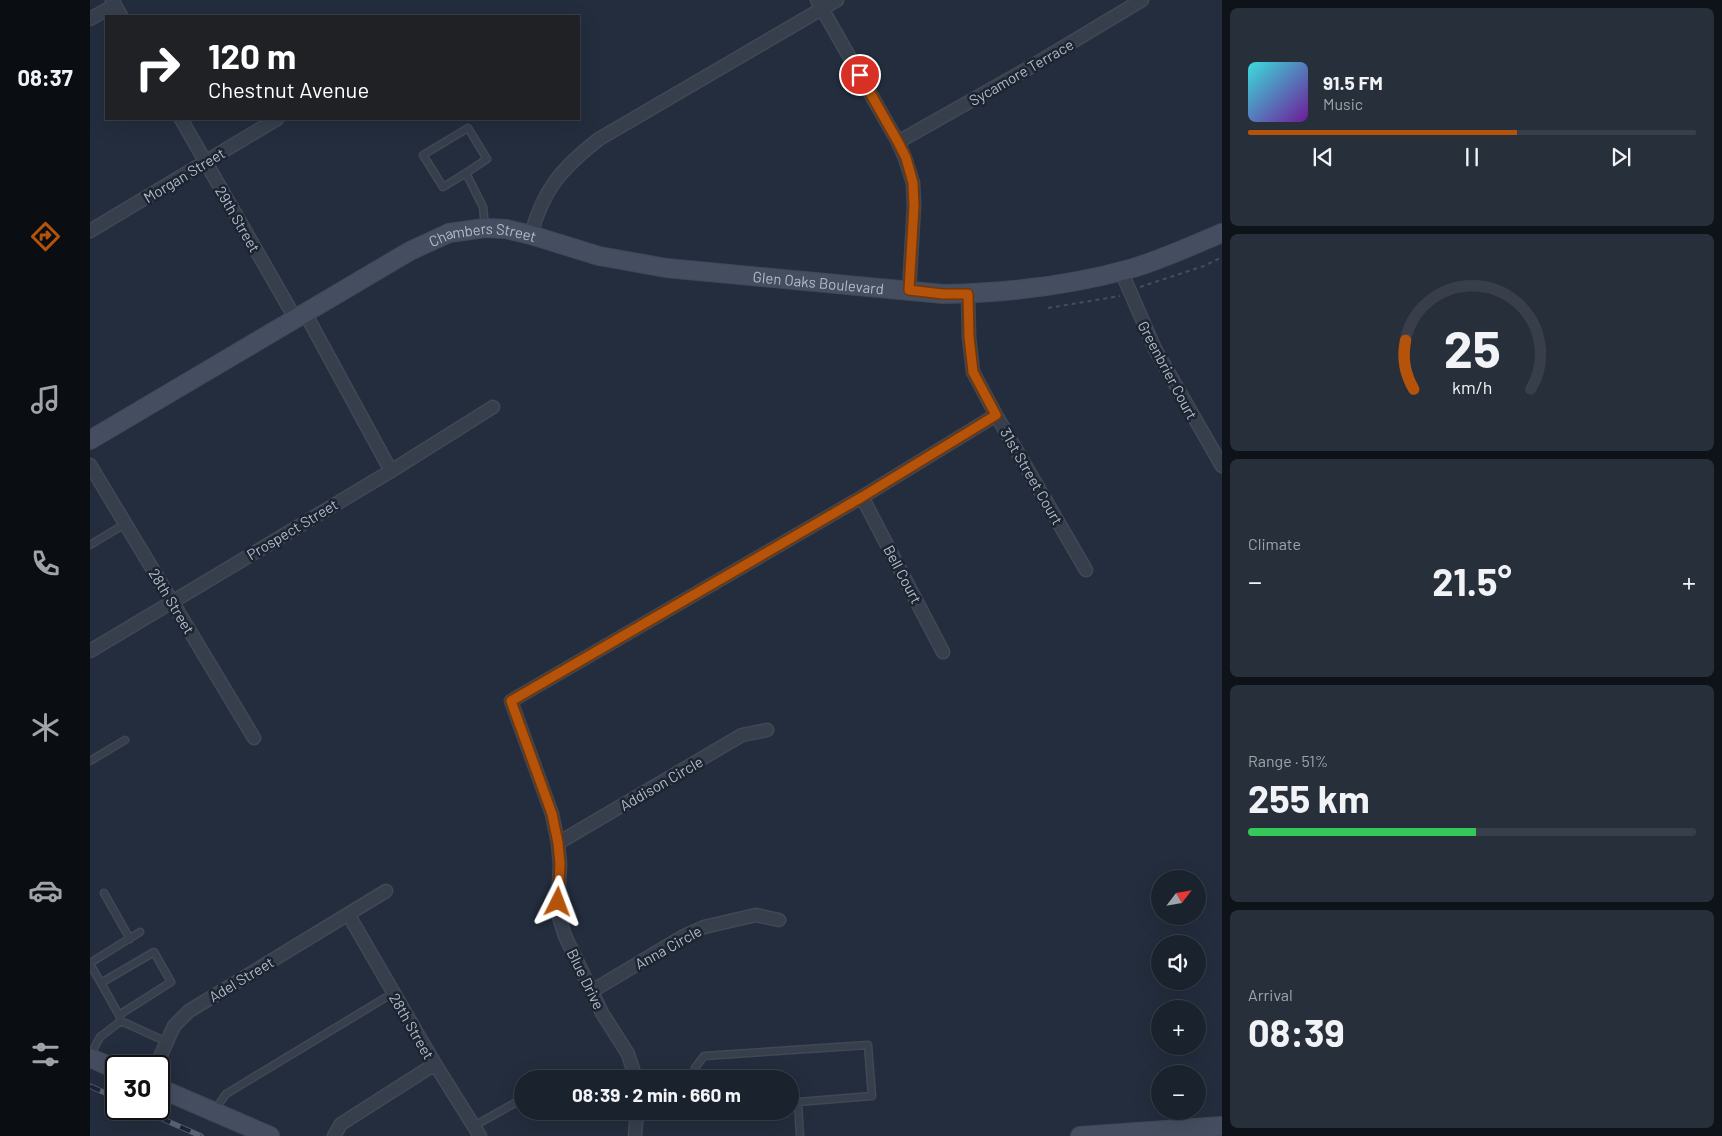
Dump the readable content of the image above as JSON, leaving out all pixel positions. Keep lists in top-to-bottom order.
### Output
{
  "streets": {
    "main road": ["Chambers Street", "Glen Oaks Boulevard"],
    "street": [
      "Sycamore Terrace",
      "Morgan Street",
      "29th Street",
      "Greenbrier Court",
      "31st Street Court",
      "Prospect Street",
      "Bell Court",
      "28th Street",
      "Addison Circle",
      "Anna Circle",
      "Adel Street",
      "Blue Drive"
    ]
  },
  "crossings": [
    ["Morgan Street", "29th Street"],
    ["29th Street", "Chambers Street"],
    ["29th Street", "Prospect Street"],
    ["Chambers Street", "Glen Oaks Boulevard"],
    ["Glen Oaks Boulevard", "Greenbrier Court"],
    ["Glen Oaks Boulevard", "31st Street Court"],
    ["Prospect Street", "28th Street"],
    ["Bell Court", "Blue Drive"],
    ["28th Street", "Adel Street"],
    ["Addison Circle", "Blue Drive"],
    ["Anna Circle", "Blue Drive"]
  ],
  "north": "top right",
  "page": {
    "tabs": "08:37",
    "turn": ["120 m", "Chestnut Avenue"],
    "song": ["91.5 FM", "Music"],
    "tile": [
      "Climate",
      ["Range · 51%", "255 km"],
      ["Arrival", "08:39"]
    ],
    "heat": ["−", "21.5°", "+"],
    "map_buttons": ["+", "−"],
    "limit": "30",
    "trip": "08:39 · 2 min · 660 m",
    "gauge": ["25", "km/h"]
  }
}
